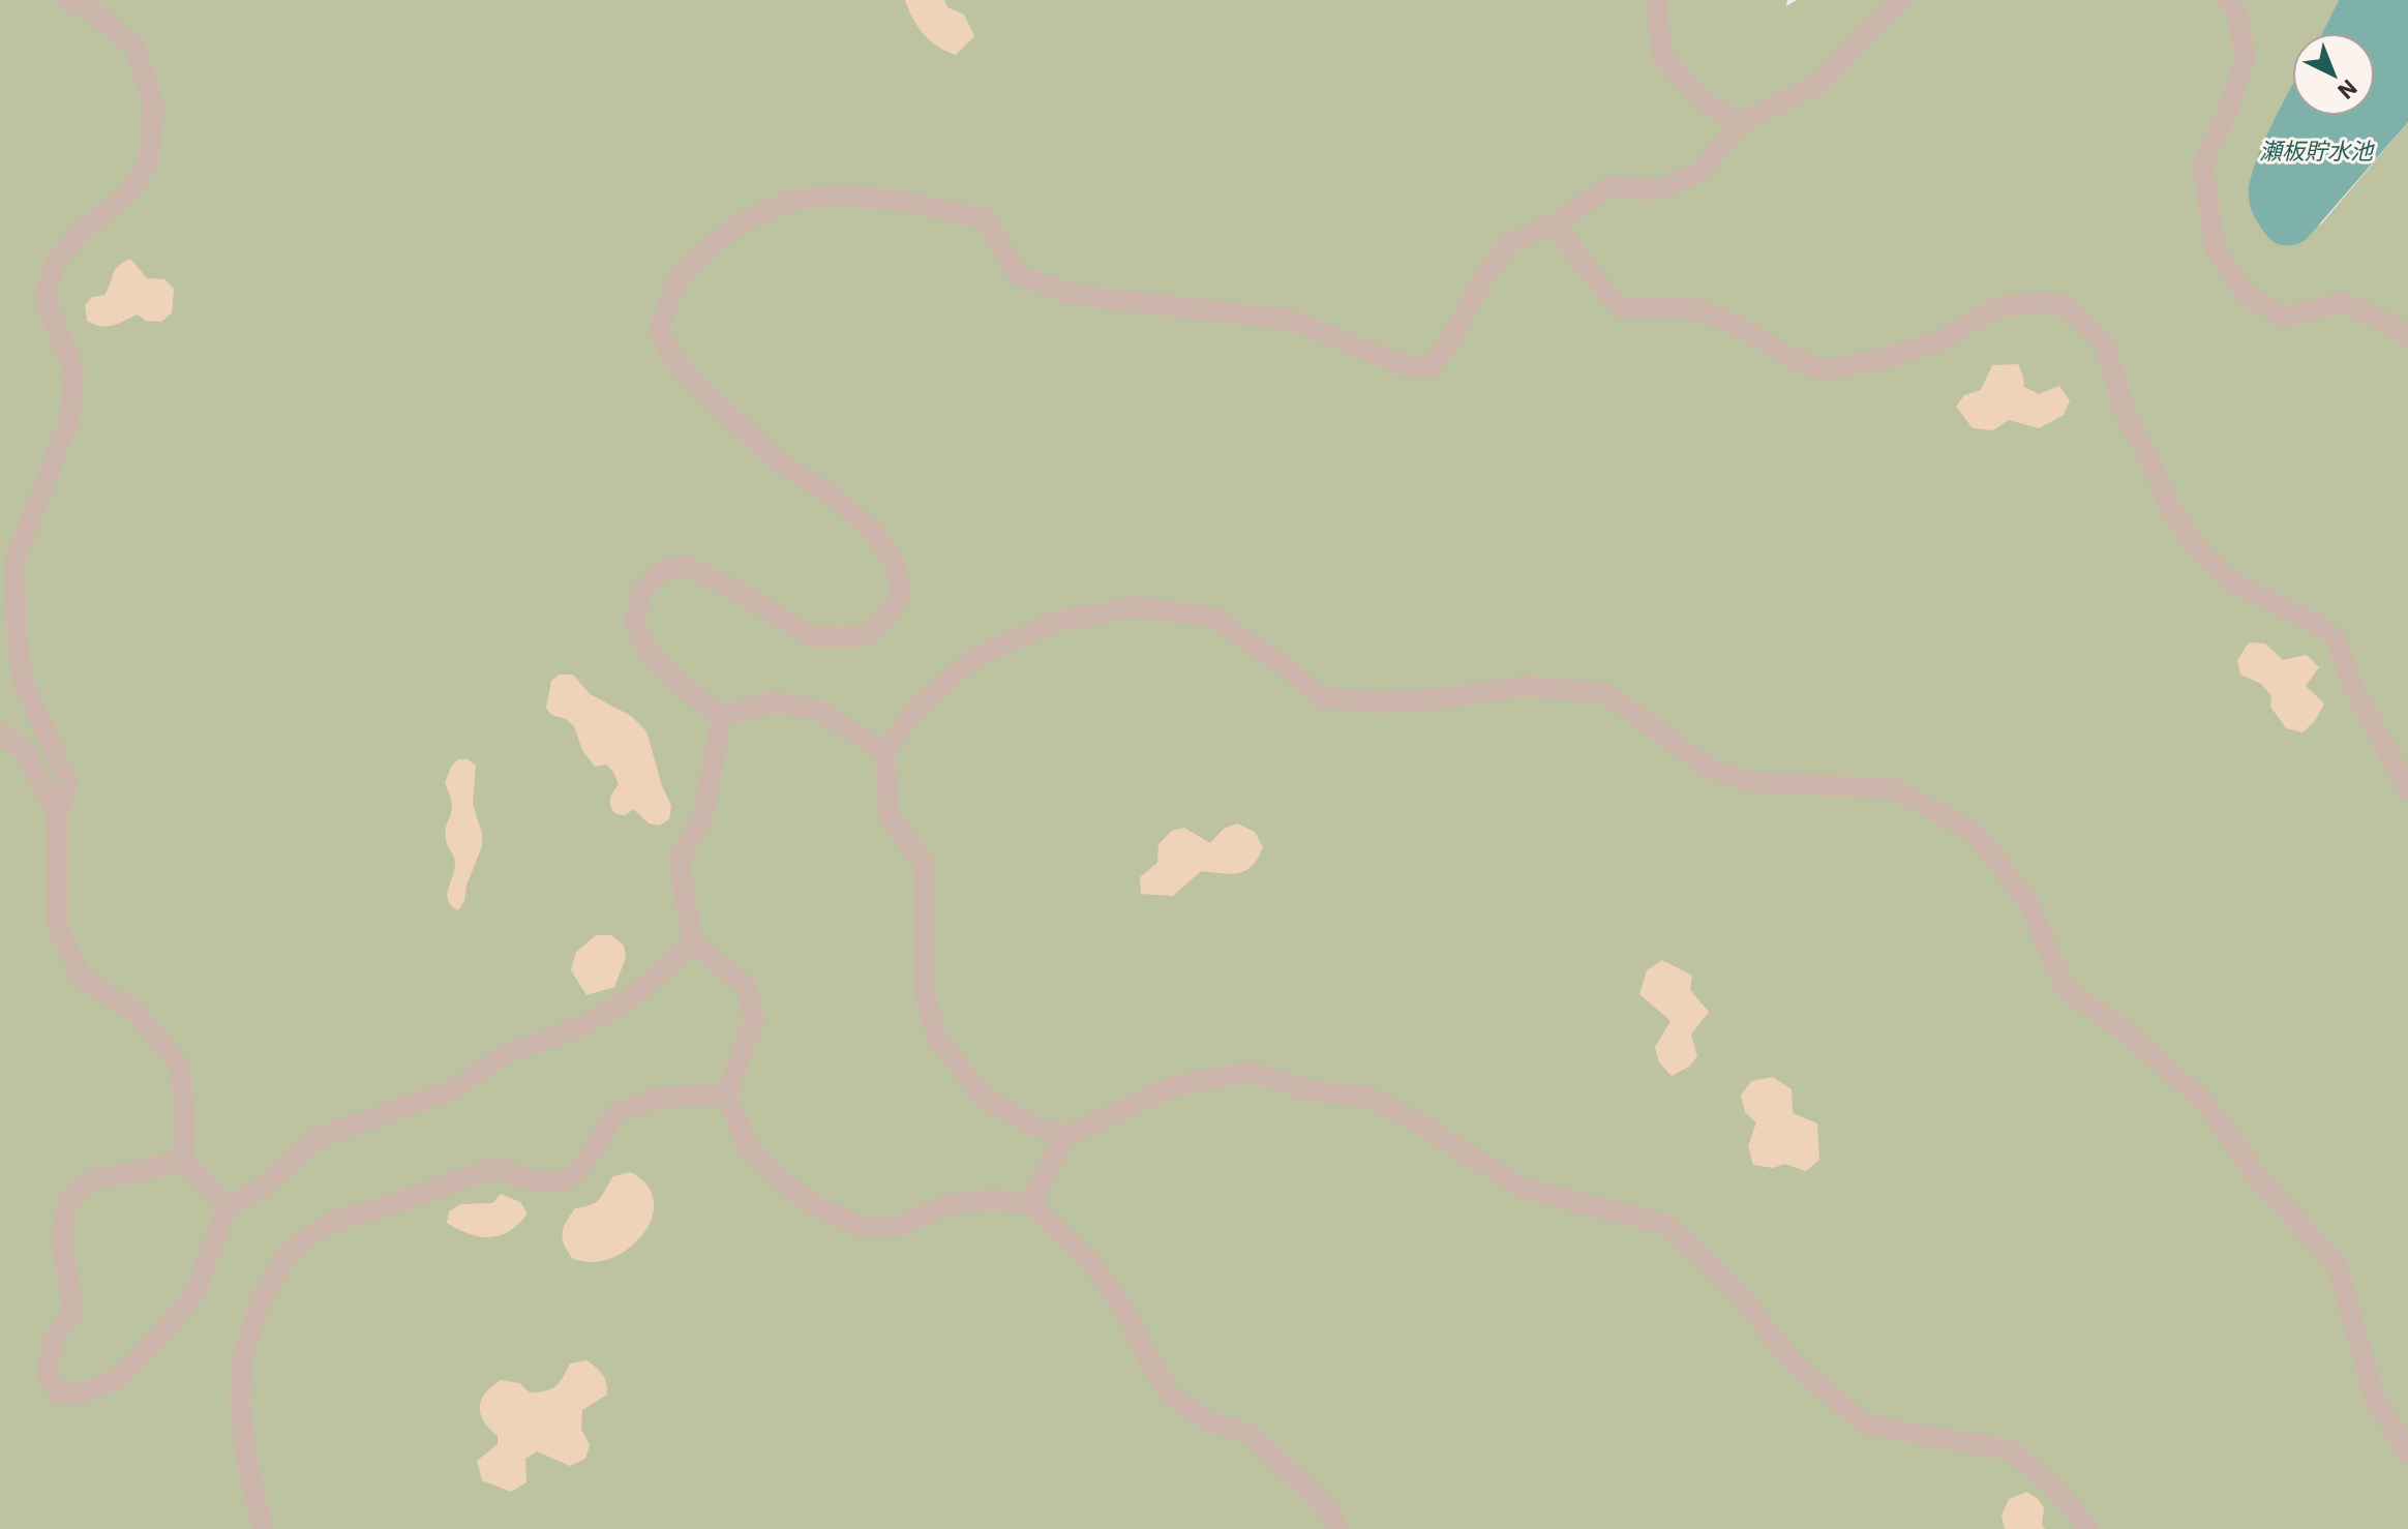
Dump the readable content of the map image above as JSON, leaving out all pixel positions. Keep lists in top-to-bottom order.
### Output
{
  "water": ["瀬板貯水池"],
  "north": "bottom right"
}
